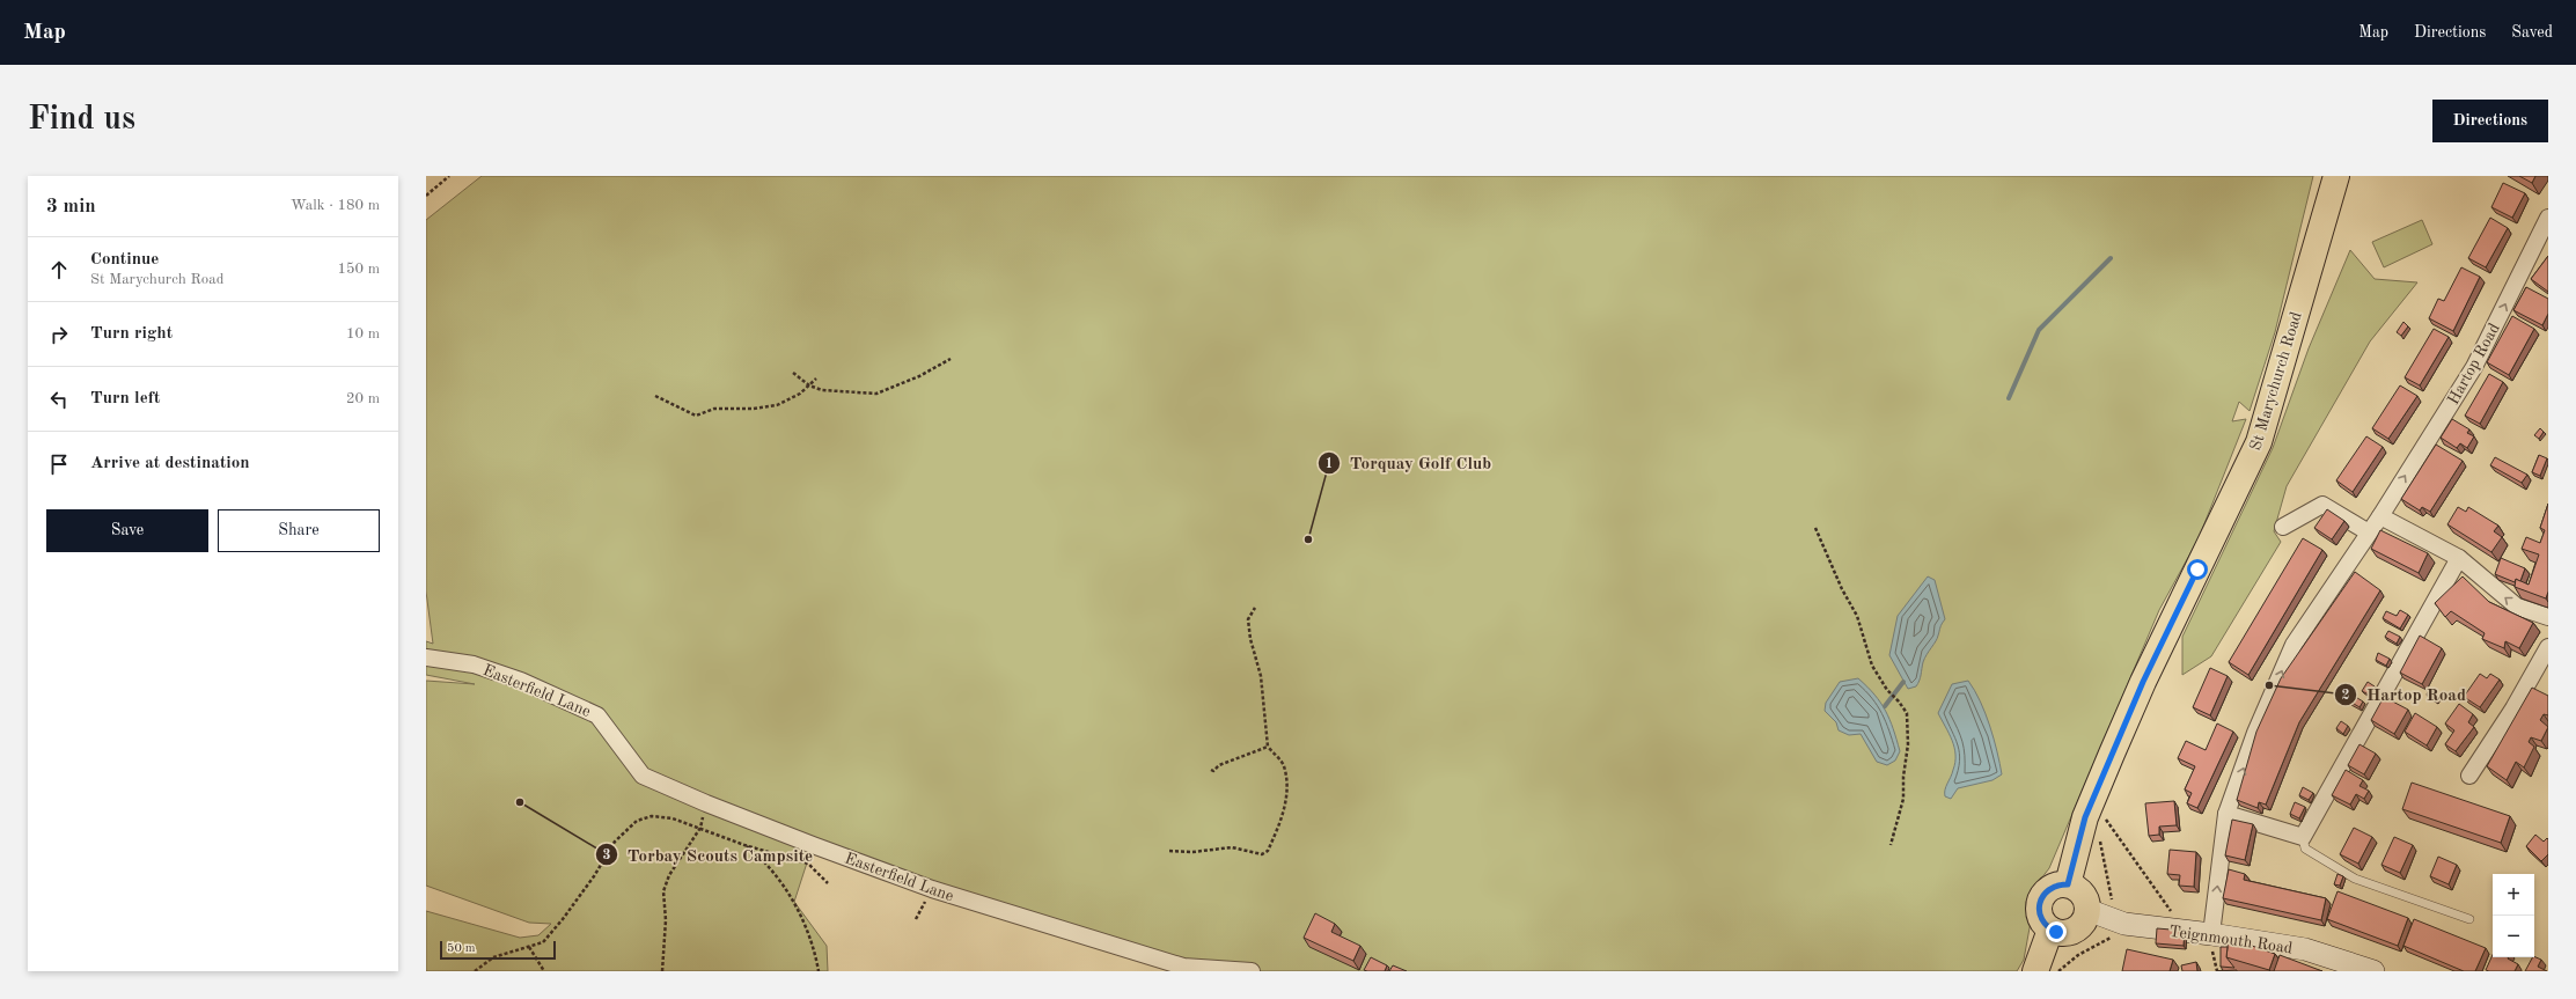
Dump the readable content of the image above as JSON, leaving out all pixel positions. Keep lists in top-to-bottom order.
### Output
{
  "streets": {
    "main road": ["St Marychurch Road", "Teignmouth Road"],
    "street": ["Hartop Road", "Easterfield Lane"]
  },
  "crossings": [
    ["Hartop Road", "Teignmouth Road"],
    ["St Marychurch Road", "Teignmouth Road"]
  ],
  "places": ["Torquay Golf Club", "Hartop Road", "Torbay Scouts Campsite"],
  "scale_bar": "50 m",
  "page": {
    "header": "Map",
    "nav": ["Map", "Directions", "Saved"],
    "buttons": [
      "Directions",
      ["Save", "Share"]
    ],
    "title": "Find us",
    "heading": ["3 min", "Walk · 180 m"],
    "list": [
      ["Continue", "St Marychurch Road", "150 m"],
      ["Turn right", "10 m"],
      ["Turn left", "20 m"],
      "Arrive at destination"
    ],
    "map_buttons": ["+", "−"],
    "scale": "50 m"
  }
}
